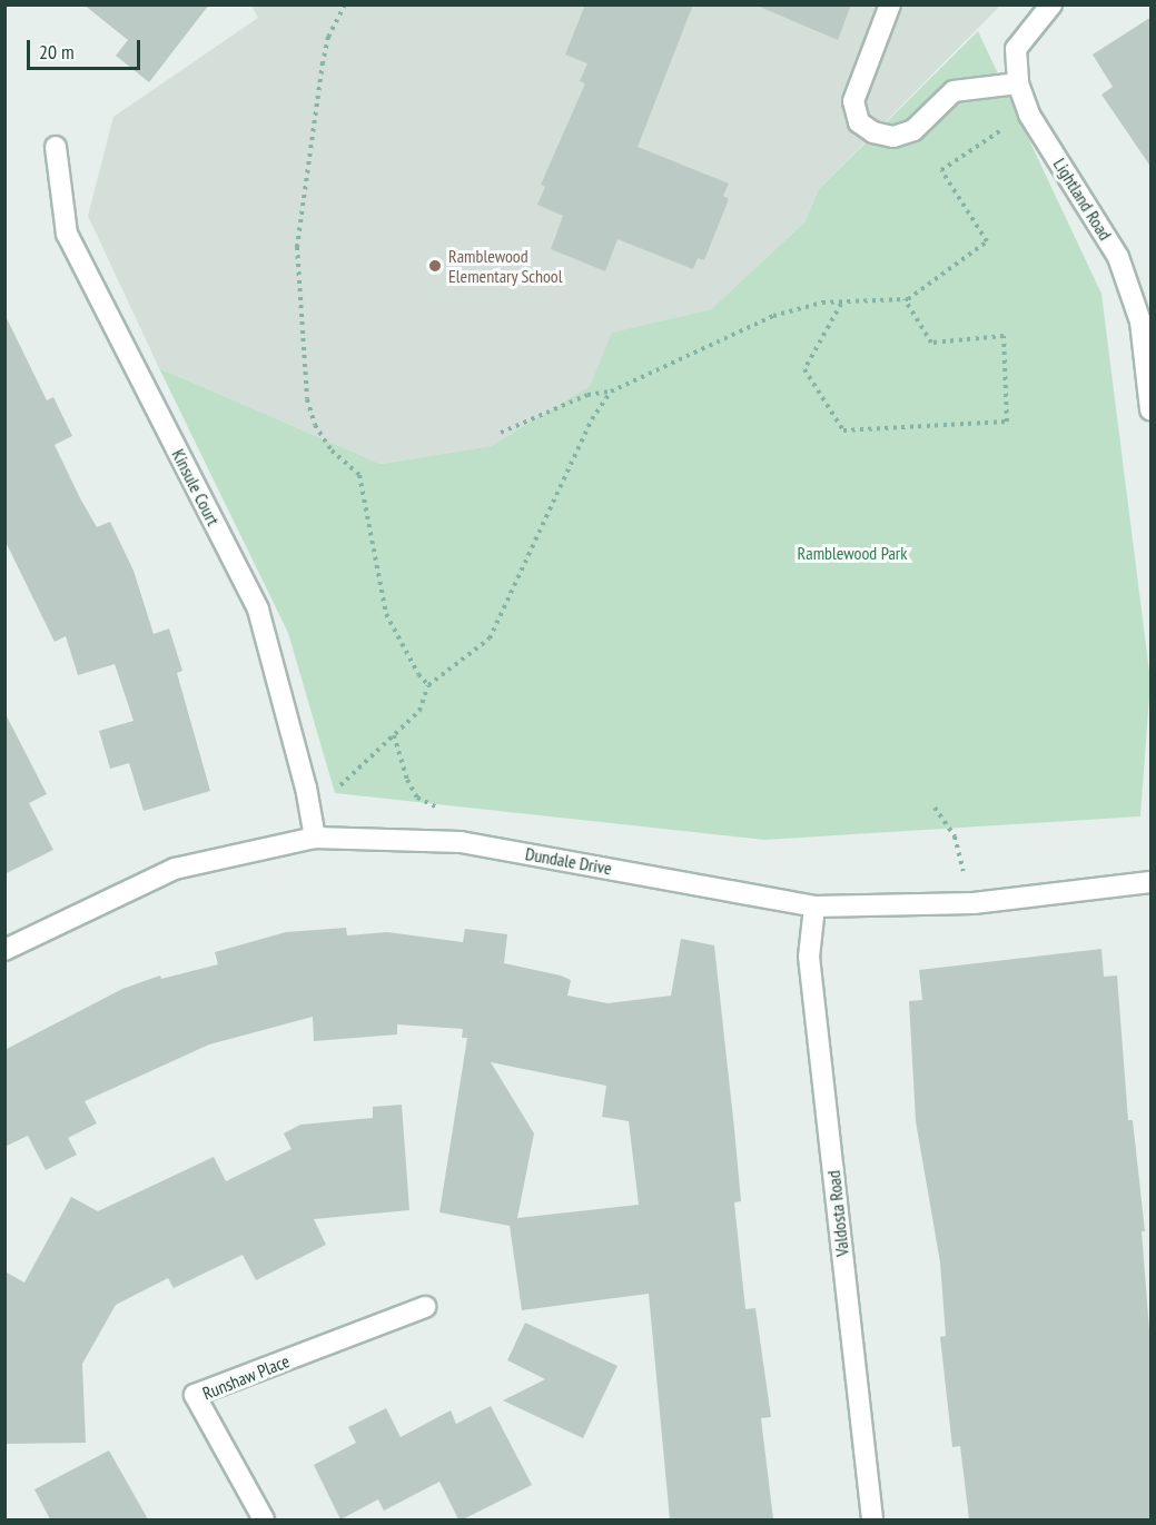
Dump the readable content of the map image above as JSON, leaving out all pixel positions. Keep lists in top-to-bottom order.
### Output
{
  "streets": {
    "street": [
      "Lightland Road",
      "Kinsule Court",
      "Dundale Drive",
      "Valdosta Road",
      "Runshaw Place"
    ]
  },
  "crossings": [
    ["Kinsule Court", "Dundale Drive"],
    ["Dundale Drive", "Valdosta Road"]
  ],
  "parks": ["Ramblewood Park"],
  "places": ["Ramblewood Elementary School"],
  "scale_bar": "20 m"
}
